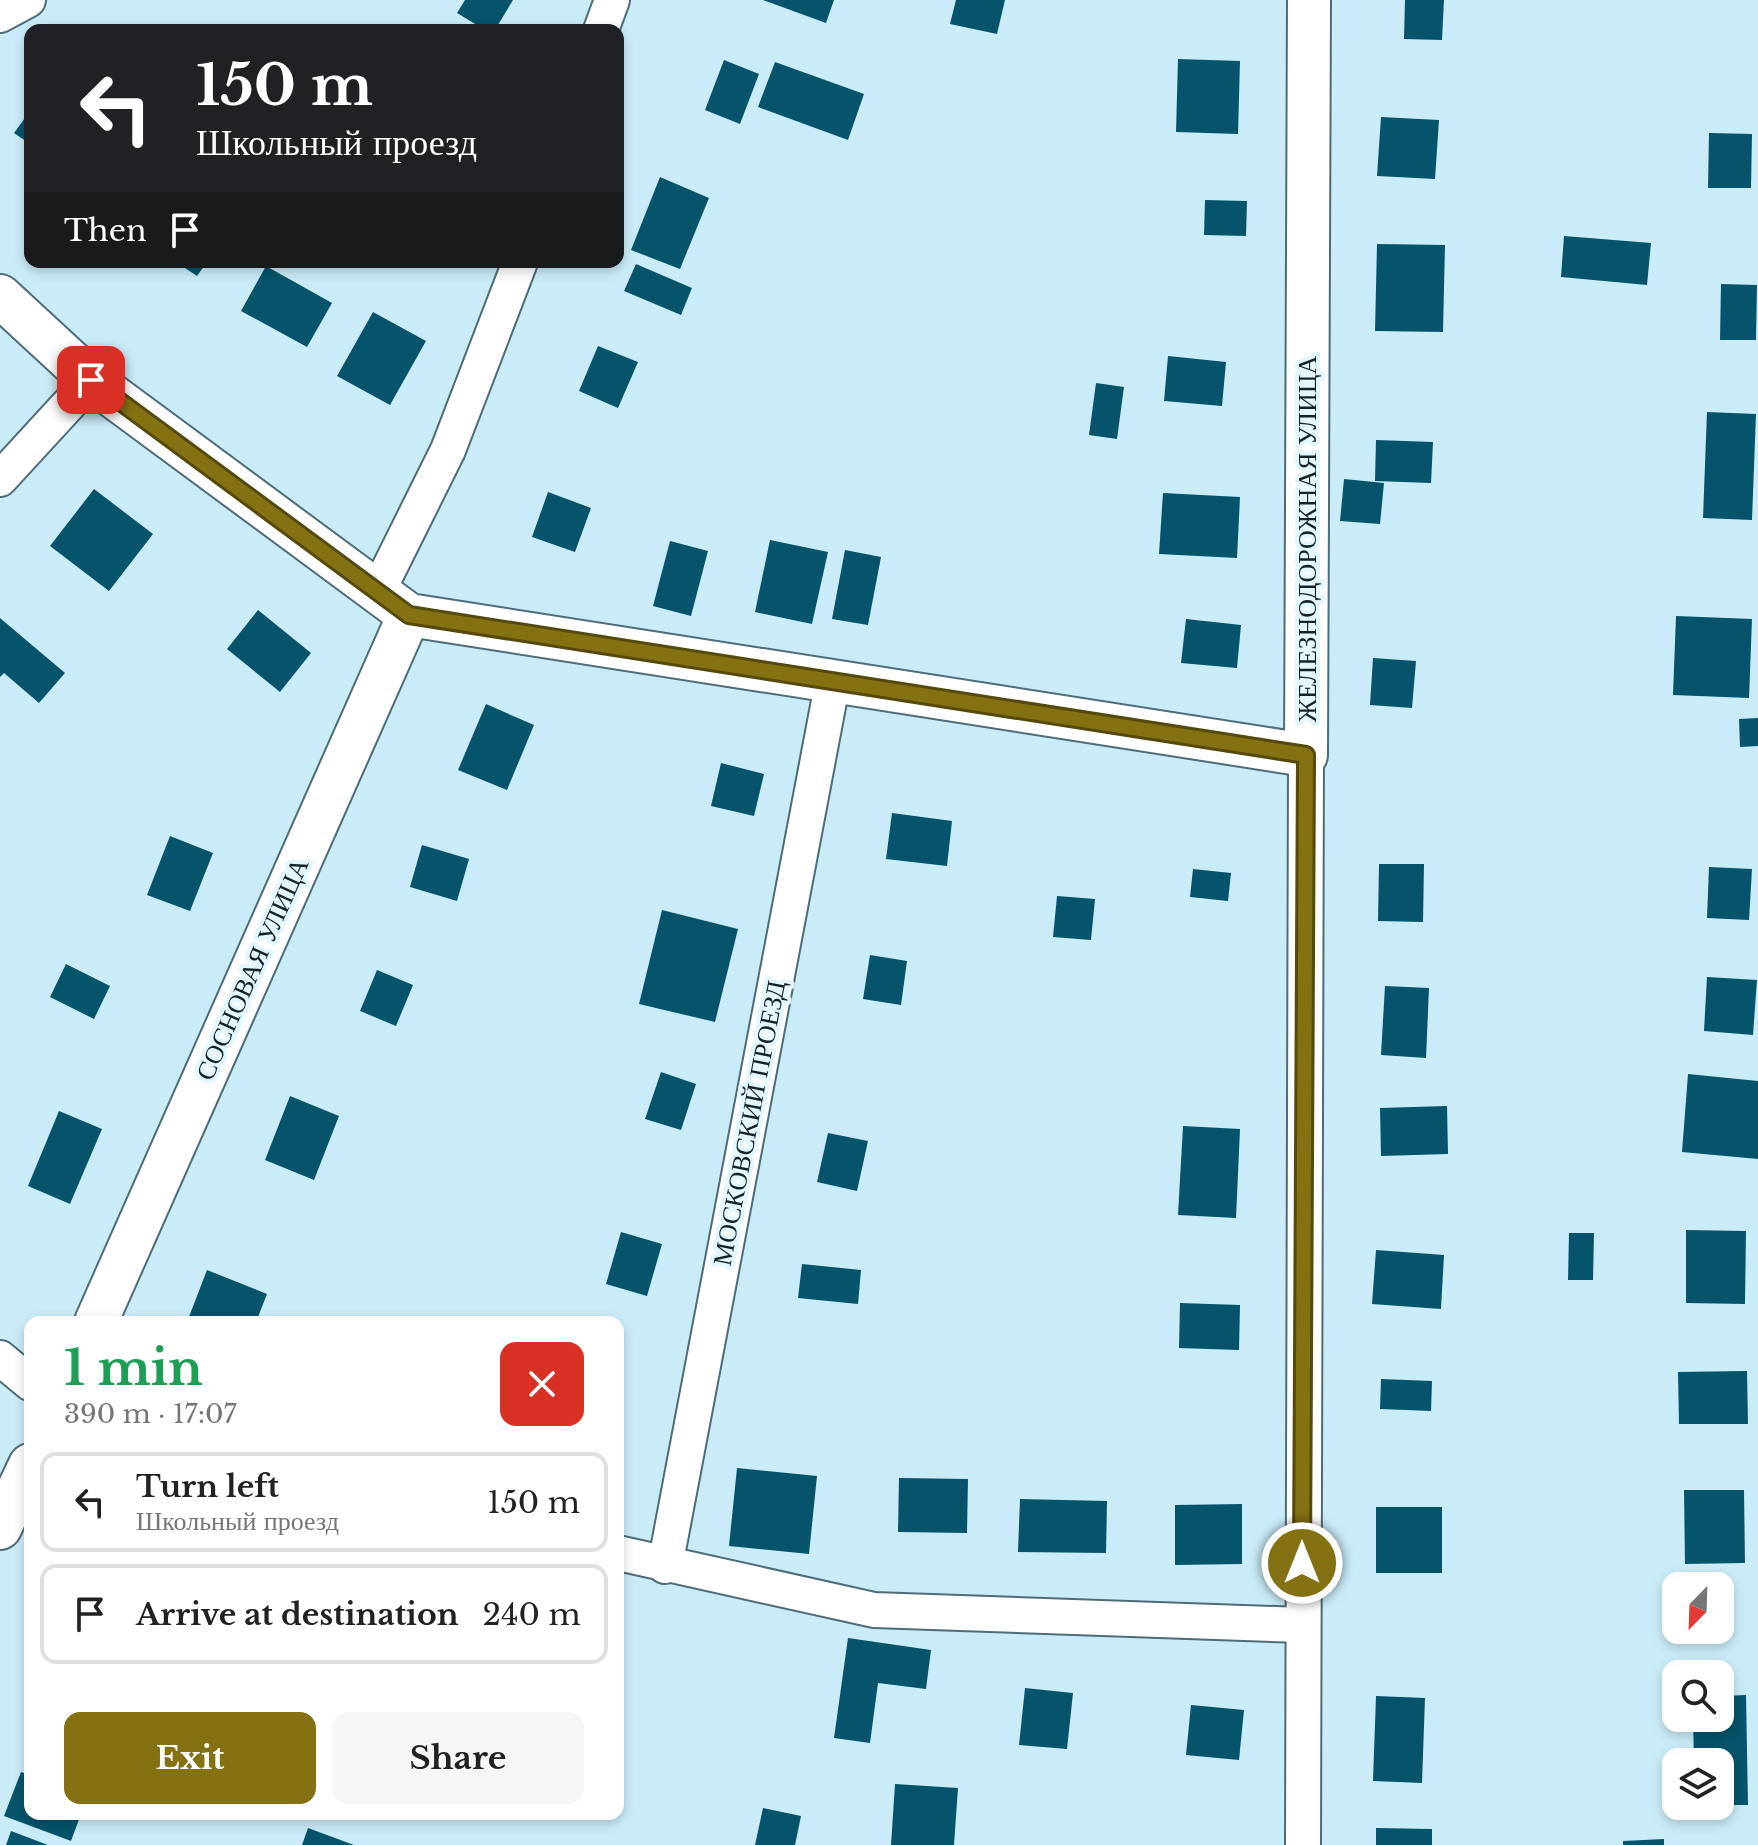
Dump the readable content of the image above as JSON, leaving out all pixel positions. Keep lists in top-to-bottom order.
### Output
{
  "streets": {
    "street": ["ЖЕЛЕЗНОДОРОЖНАЯ УЛИЦА", "СОСНОВАЯ УЛИЦА", "МОСКОВСКИЙ ПРОЕЗД"]
  },
  "north": "bottom left",
  "page": {
    "turn": ["150 m", "Школьный проезд"],
    "then": "Then",
    "heading": ["1 min", "390 m · 17:07"],
    "list": [
      {
        "name": "Turn left",
        "note": "Школьный проезд",
        "value": "150 m"
      },
      {
        "name": "Arrive at destination",
        "value": "240 m"
      }
    ],
    "buttons": ["Exit", "Share"]
  }
}
